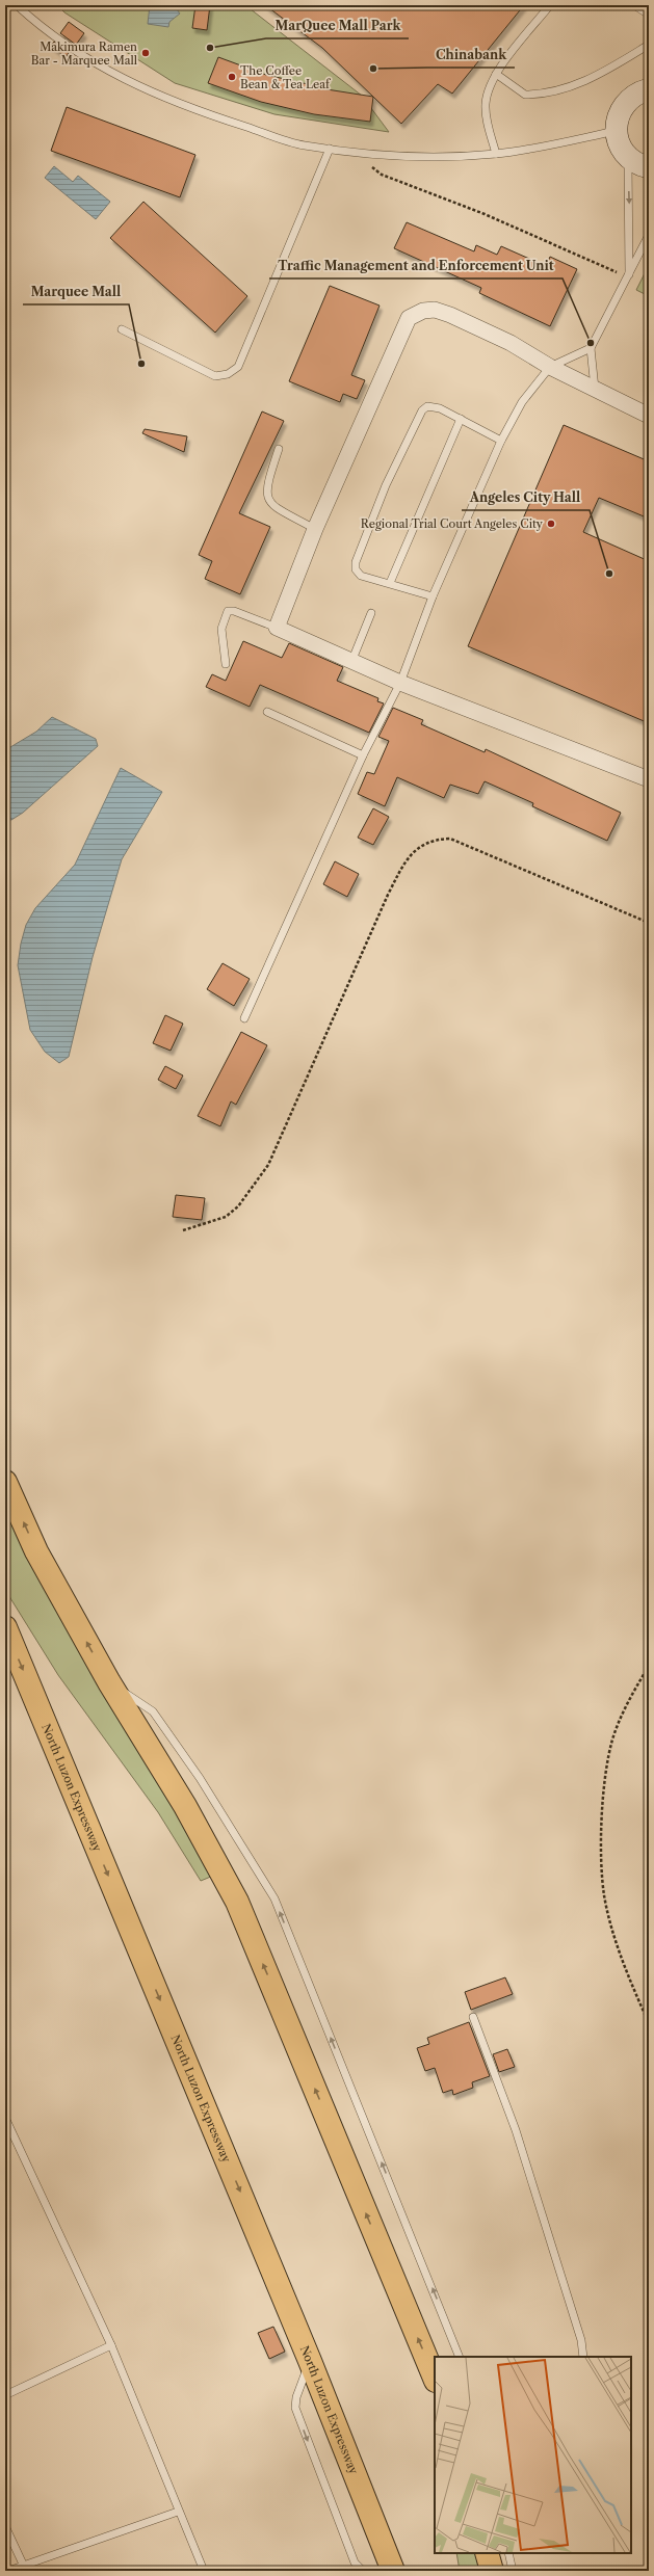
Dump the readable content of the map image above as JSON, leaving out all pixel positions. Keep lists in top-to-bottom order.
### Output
{
  "streets": {
    "highway": ["North Luzon Expressway"]
  },
  "places": [
    "MarQuee Mall Park",
    "Makimura Ramen Bar - Marquee Mall",
    "Chinabank",
    "The Coffee Bean & Tea Leaf",
    "Traffic Management and Enforcement Unit",
    "Marquee Mall",
    "Regional Trial Court Angeles City",
    "Angeles City Hall"
  ]
}
